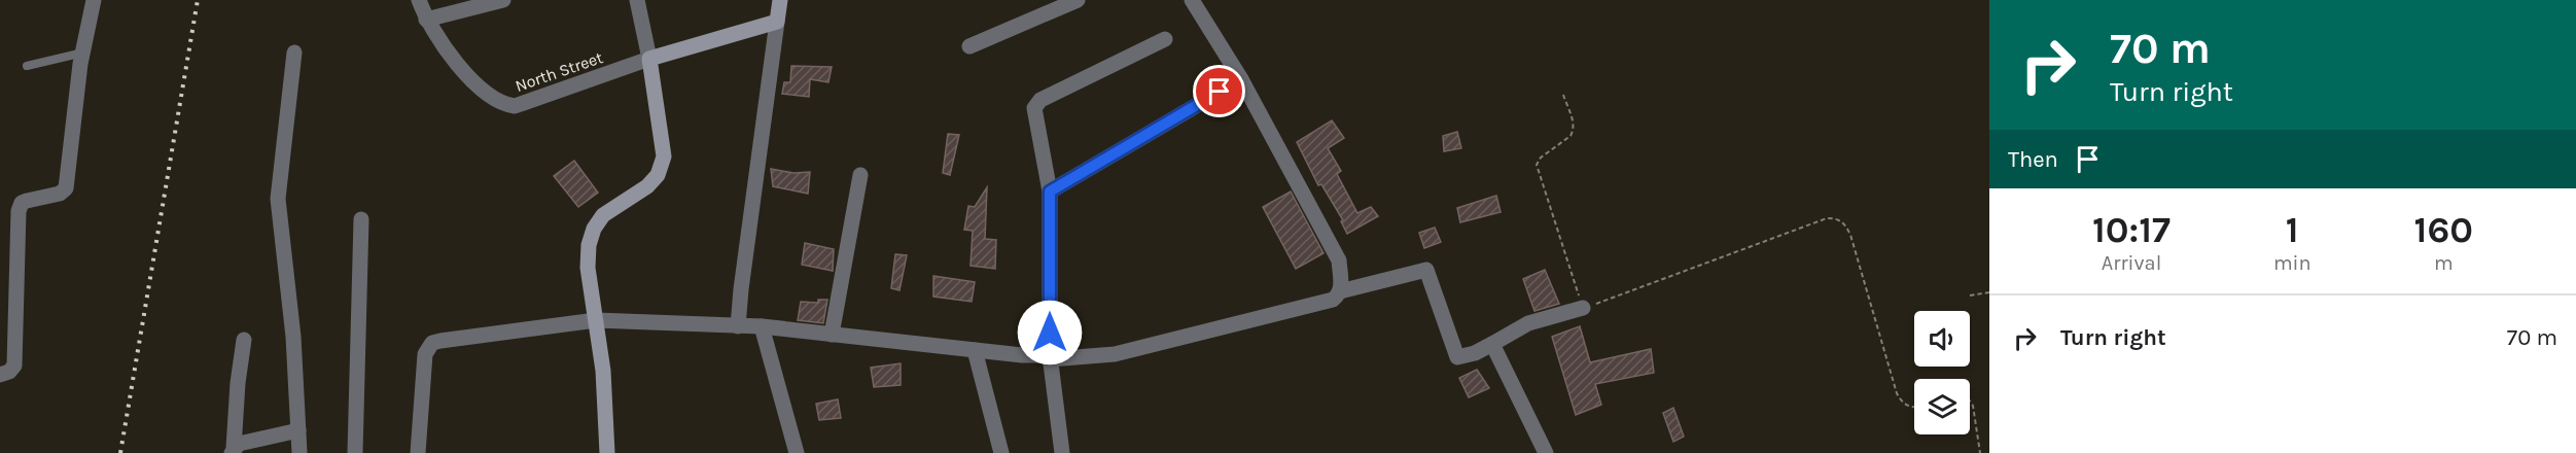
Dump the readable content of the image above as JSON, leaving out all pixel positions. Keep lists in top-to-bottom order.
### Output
{
  "streets": {
    "street": ["North Street"]
  },
  "page": {
    "turn": ["70 m", "Turn right"],
    "then": "Then",
    "eta": [
      "10:17",
      "Arrival",
      "1",
      "min",
      "160",
      "m"
    ],
    "list": [
      {
        "name": "Turn right",
        "value": "70 m"
      }
    ]
  }
}
